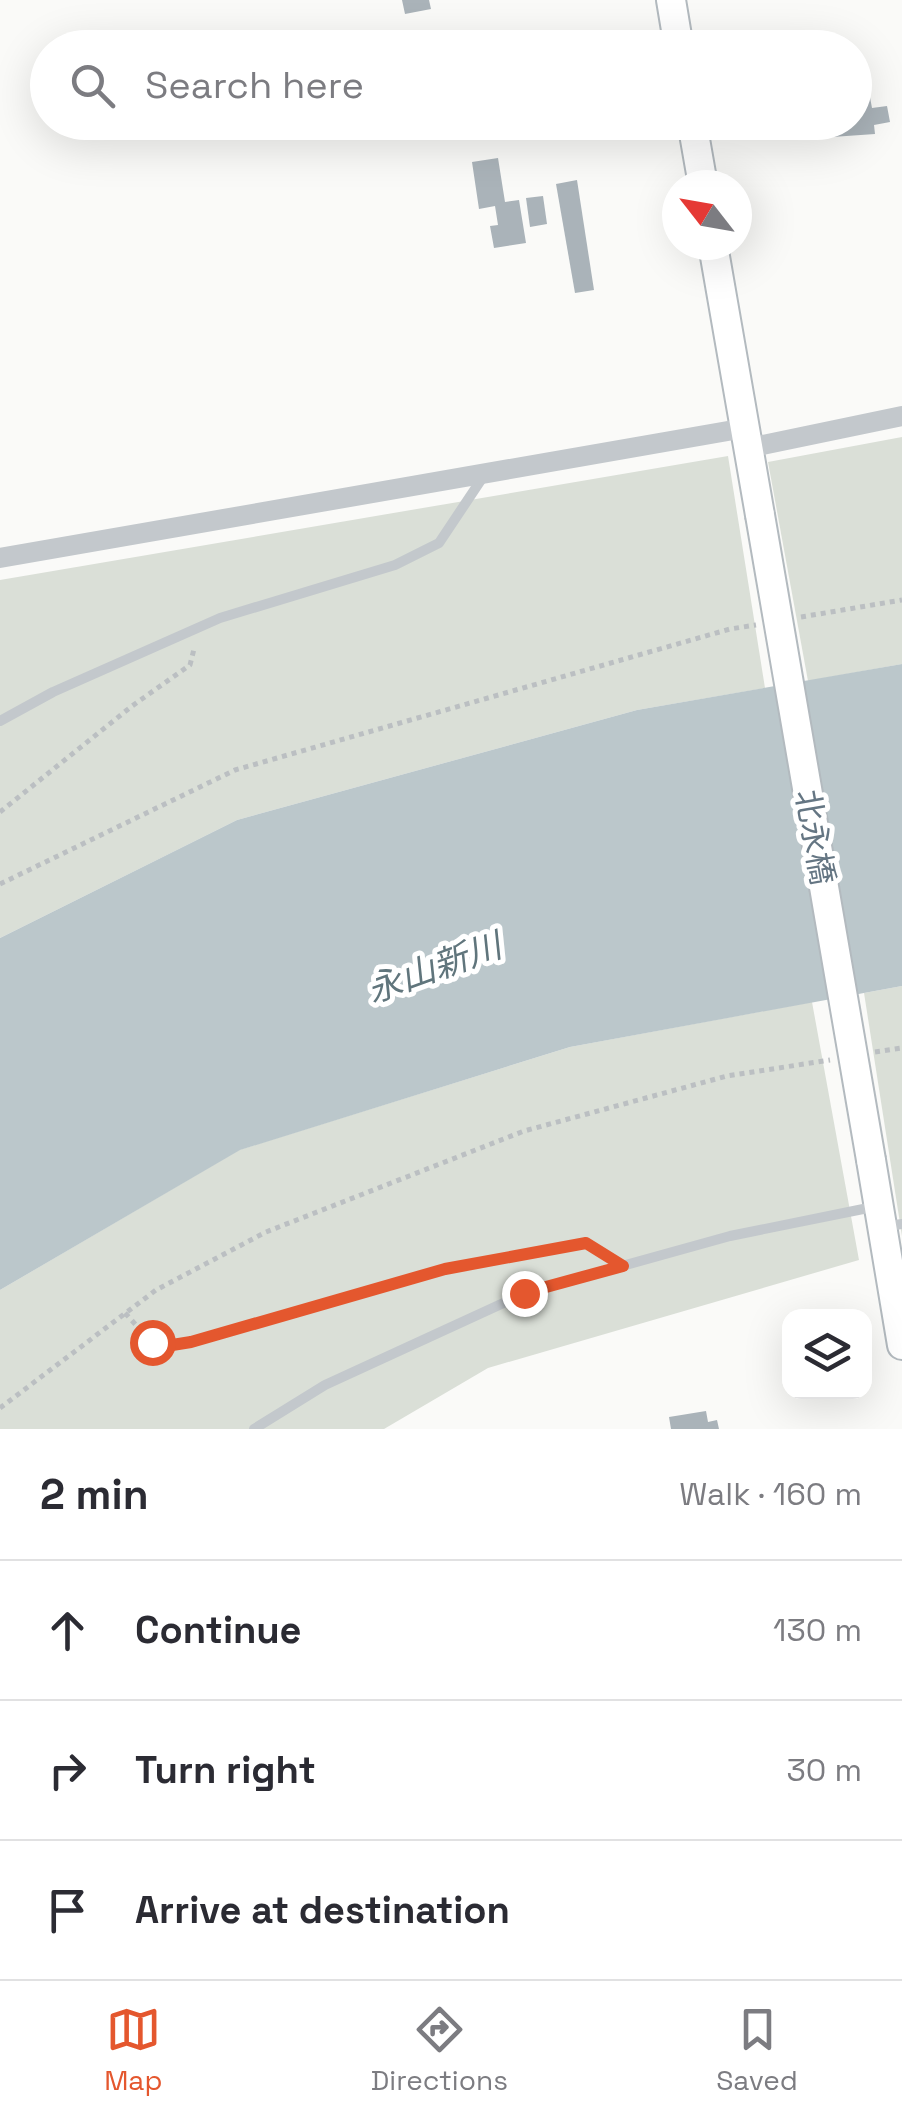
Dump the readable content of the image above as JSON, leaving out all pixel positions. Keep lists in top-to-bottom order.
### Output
{
  "streets": {
    "main road": ["北永橋"]
  },
  "water": ["永山新川"],
  "north": "top left",
  "page": {
    "search": "Search here",
    "heading": ["2 min", "Walk · 160 m"],
    "list": [
      ["Continue", "130 m"],
      ["Turn right", "30 m"],
      "Arrive at destination"
    ],
    "nav": ["Map", "Directions", "Saved"]
  }
}
